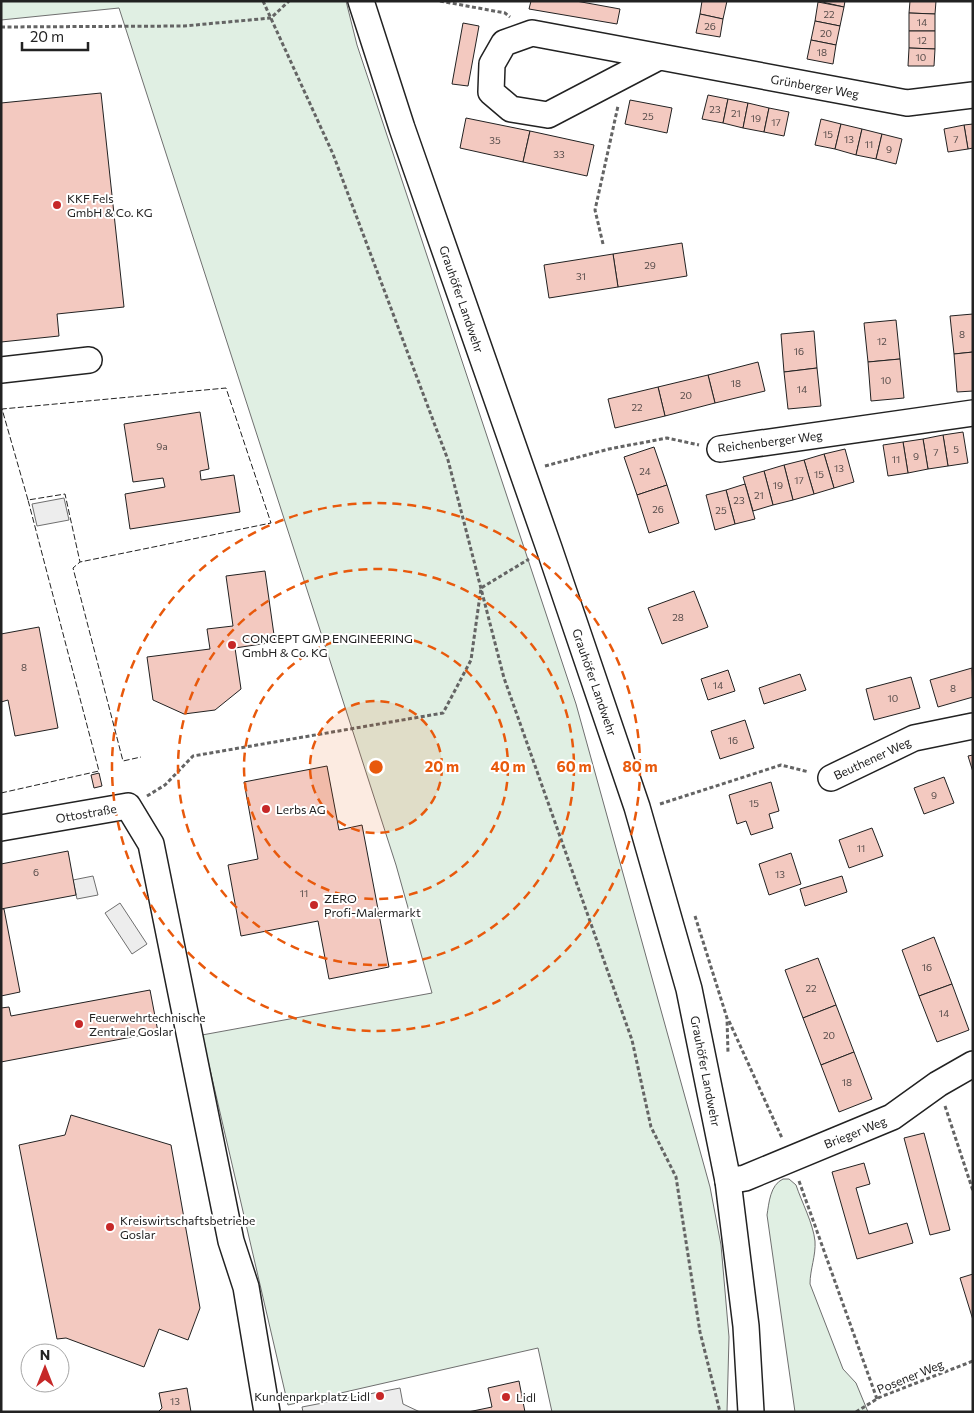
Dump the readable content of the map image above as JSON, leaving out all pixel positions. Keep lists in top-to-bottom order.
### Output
{
  "streets": {
    "street": [
      "Grünberger Weg",
      "Grauhöfer Landwehr",
      "Reichenberger Weg",
      "Beuthener Weg",
      "Ottostraße",
      "Brieger Weg"
    ],
    "path": ["Posener Weg"]
  },
  "crossings": [
    ["Grauhöfer Landwehr", "Brieger Weg"]
  ],
  "places": [
    "KKF Fels GmbH & Co. KG",
    "CONCEPT GMP ENGINEERING GmbH & Co. KG",
    "Lerbs AG",
    "ZERO Profi-Malermarkt",
    "Feuerwehrtechnische Zentrale Goslar",
    "Kreiswirtschaftsbetriebe Goslar",
    "Kundenparkplatz Lidl",
    "Lidl"
  ],
  "house_numbers": [
    "22",
    "14",
    "26",
    "20",
    "12",
    "18",
    "10",
    "23",
    "21",
    "25",
    "19",
    "17",
    "15",
    "13",
    "7",
    "35",
    "11",
    "9",
    "33",
    "29",
    "31",
    "8",
    "12",
    "16",
    "10",
    "18",
    "14",
    "20",
    "22",
    "9a",
    "5",
    "7",
    "9",
    "11",
    "13",
    "24",
    "15",
    "17",
    "19",
    "21",
    "23",
    "26",
    "25",
    "28",
    "8",
    "14",
    "8",
    "10",
    "16",
    "9",
    "15",
    "11",
    "6",
    "13",
    "11",
    "16",
    "22",
    "14",
    "20",
    "18",
    "13"
  ],
  "scale_bar": "20 m",
  "north": "top",
  "rings": [
    "20 m",
    "40 m",
    "60 m",
    "80 m"
  ]
}
